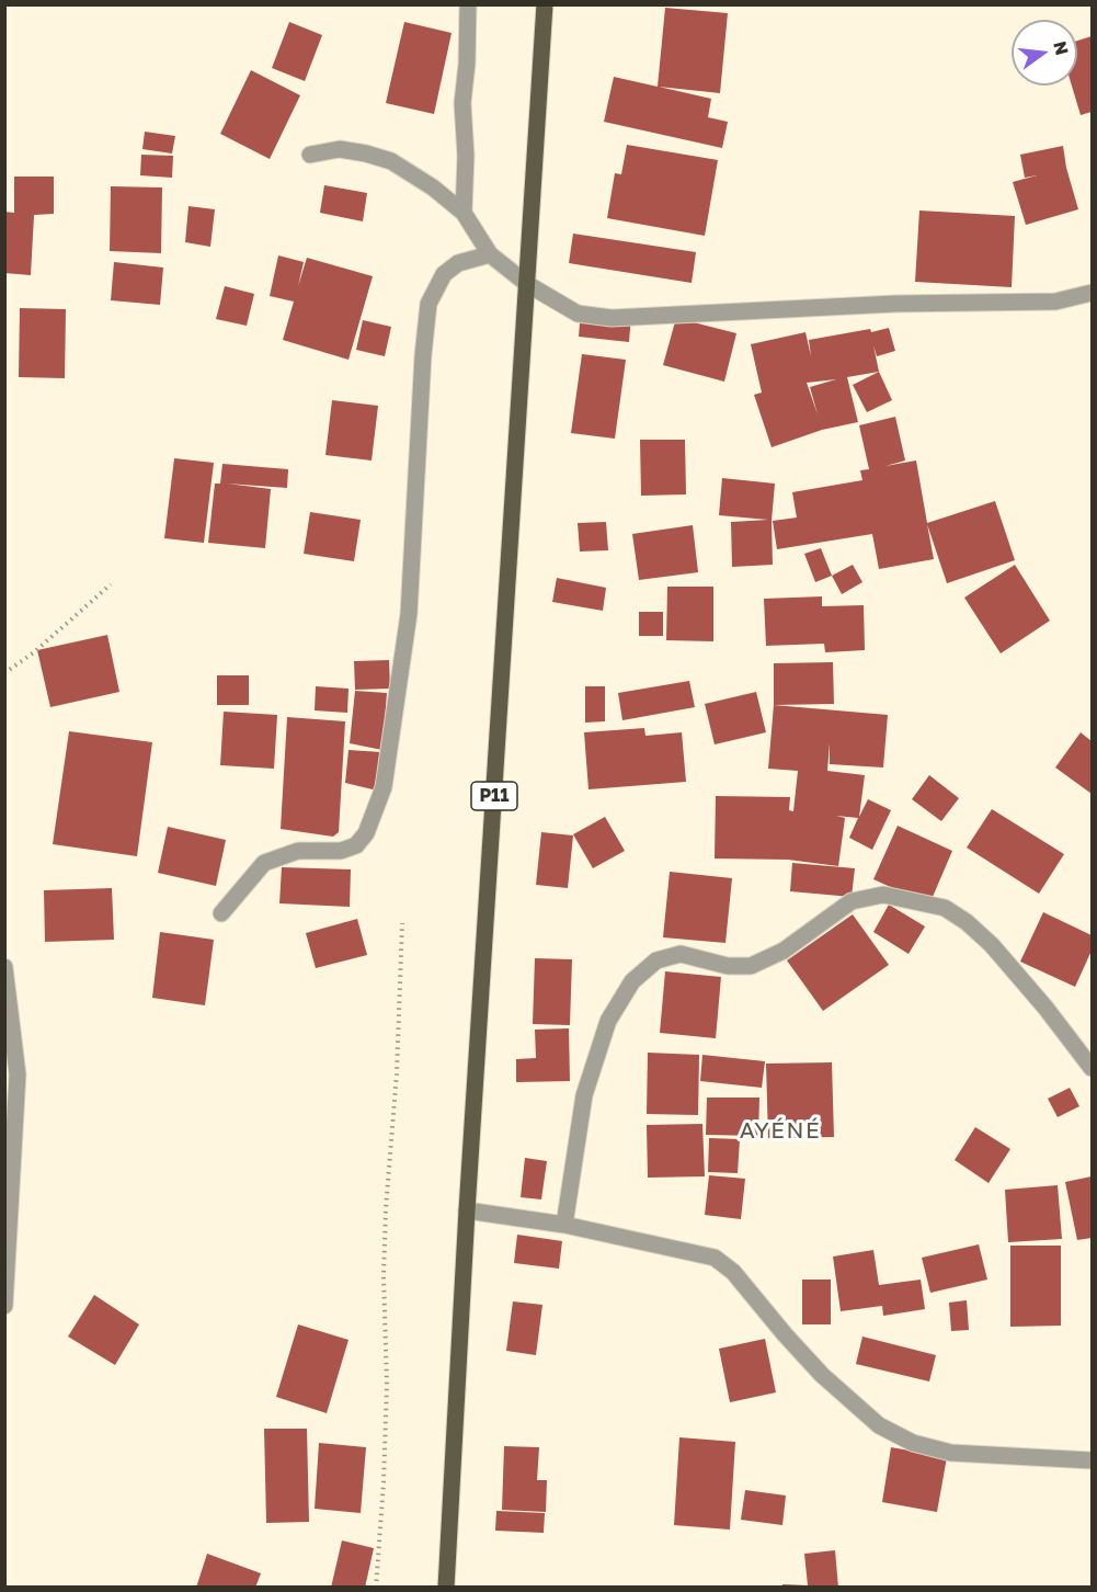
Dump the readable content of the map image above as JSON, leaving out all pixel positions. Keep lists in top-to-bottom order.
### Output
{
  "streets": {
    "main road": ["P11"]
  },
  "districts": ["AYÉNÉ"],
  "north": "right"
}
